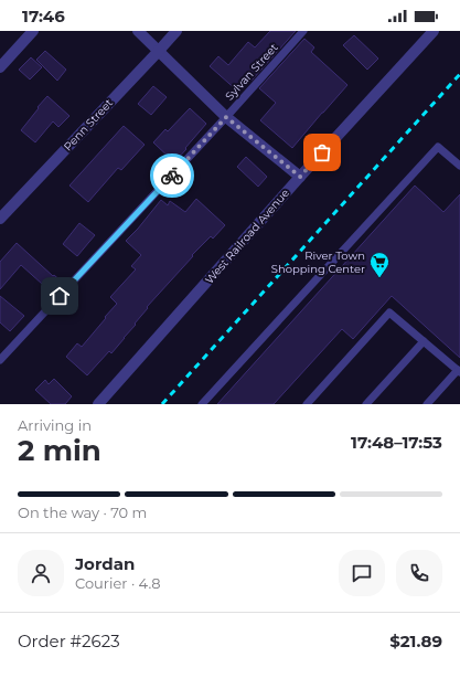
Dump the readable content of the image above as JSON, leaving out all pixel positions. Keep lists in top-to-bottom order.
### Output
{
  "streets": {
    "street": ["Penn Street", "West Railroad Avenue"],
    "lane": ["Sylvan Street"]
  },
  "places": {
    "supermarket": ["River Town Shopping Center"]
  },
  "page": {
    "status": "17:46",
    "heading": ["2 min", "Arriving in", "17:48–17:53"],
    "panel": [
      "Jordan",
      "Courier · 4.8",
      "Order #2623",
      "$21.89"
    ],
    "bar": "On the way · 70 m"
  }
}
